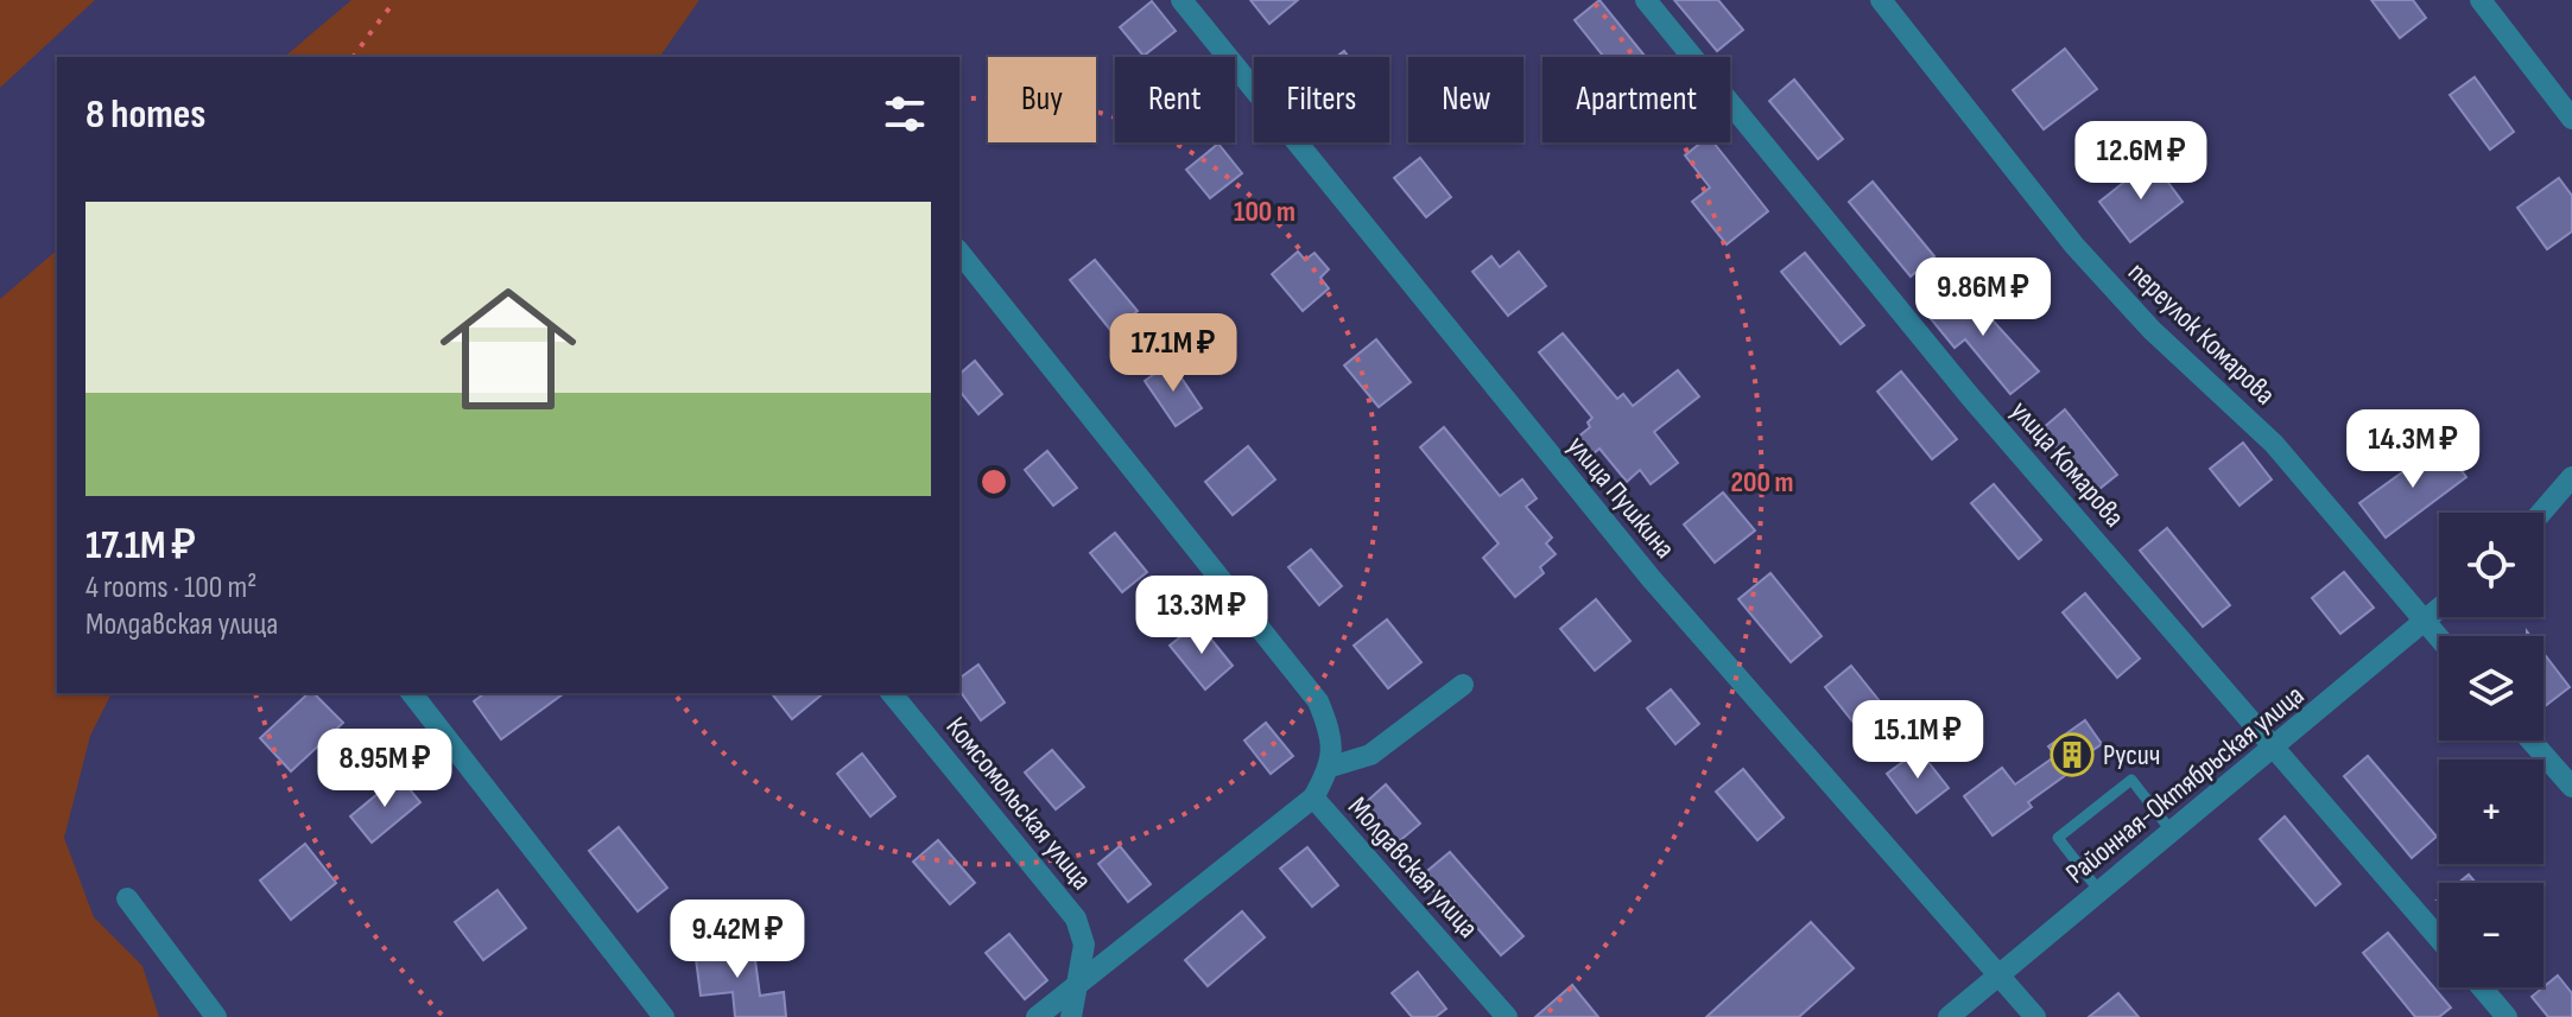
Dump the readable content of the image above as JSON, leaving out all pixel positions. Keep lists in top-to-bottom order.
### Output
{
  "streets": {
    "street": [
      "переулок Комарова",
      "улица Комарова",
      "улица Пушкина",
      "Районная-Октябрьская улица",
      "Комсомольская улица",
      "Молдавская улица"
    ]
  },
  "crossings": [
    ["переулок Комарова", "Районная-Октябрьская улица"],
    ["улица Комарова", "Районная-Октябрьская улица"],
    ["улица Пушкина", "Районная-Октябрьская улица"]
  ],
  "places": {
    "building": ["Русич"]
  },
  "page": {
    "chip": [
      "Buy",
      "Rent",
      "Filters",
      "New",
      "Apartment"
    ],
    "heading": "8 homes",
    "price": [
      "12.6M ₽",
      "9.86M ₽",
      "17.1M ₽",
      "14.3M ₽",
      "13.3M ₽",
      "15.1M ₽",
      "8.95M ₽",
      "9.42M ₽"
    ],
    "list": [
      {
        "name": "17.1M ₽",
        "note": "4 rooms · 100 m² · Молдавская улица"
      }
    ],
    "map_buttons": ["+", "−"]
  },
  "rings": ["100 m", "200 m"]
}
